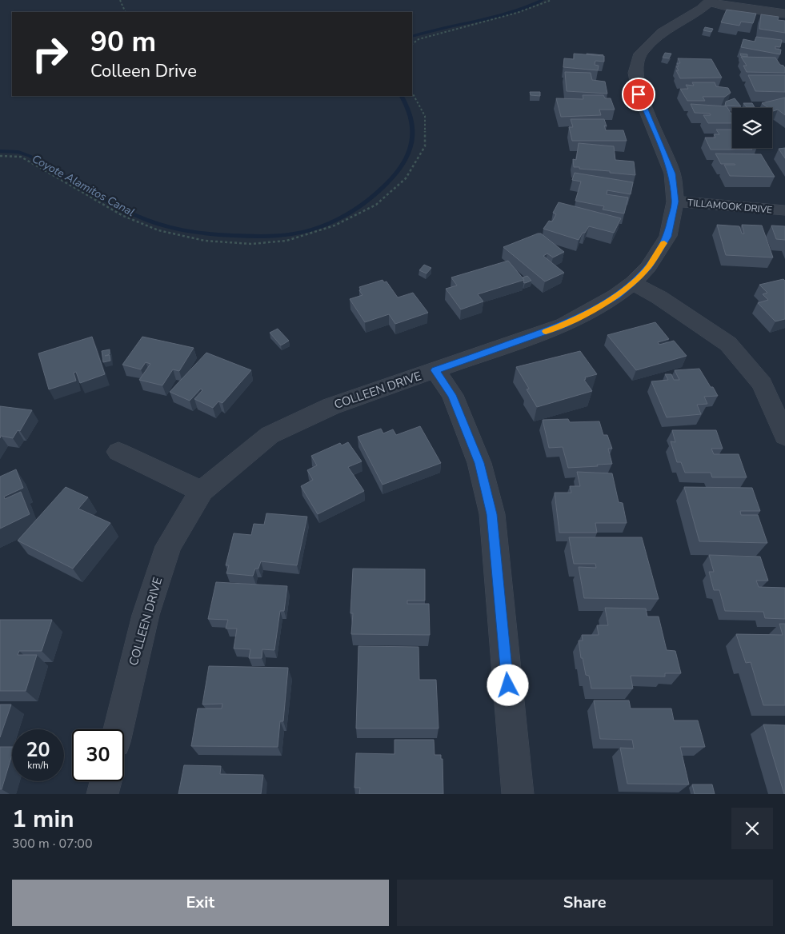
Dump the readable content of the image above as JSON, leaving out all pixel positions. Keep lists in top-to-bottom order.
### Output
{
  "streets": {
    "street": ["TILLAMOOK DRIVE", "COLLEEN DRIVE"]
  },
  "crossings": [
    ["TILLAMOOK DRIVE", "COLLEEN DRIVE"]
  ],
  "water": ["Coyote Alamitos Canal"],
  "page": {
    "turn": ["90 m", "Colleen Drive"],
    "speed": "20 km/h",
    "limit": "30",
    "heading": ["1 min", "300 m · 07:00"],
    "buttons": ["Exit", "Share"]
  }
}
